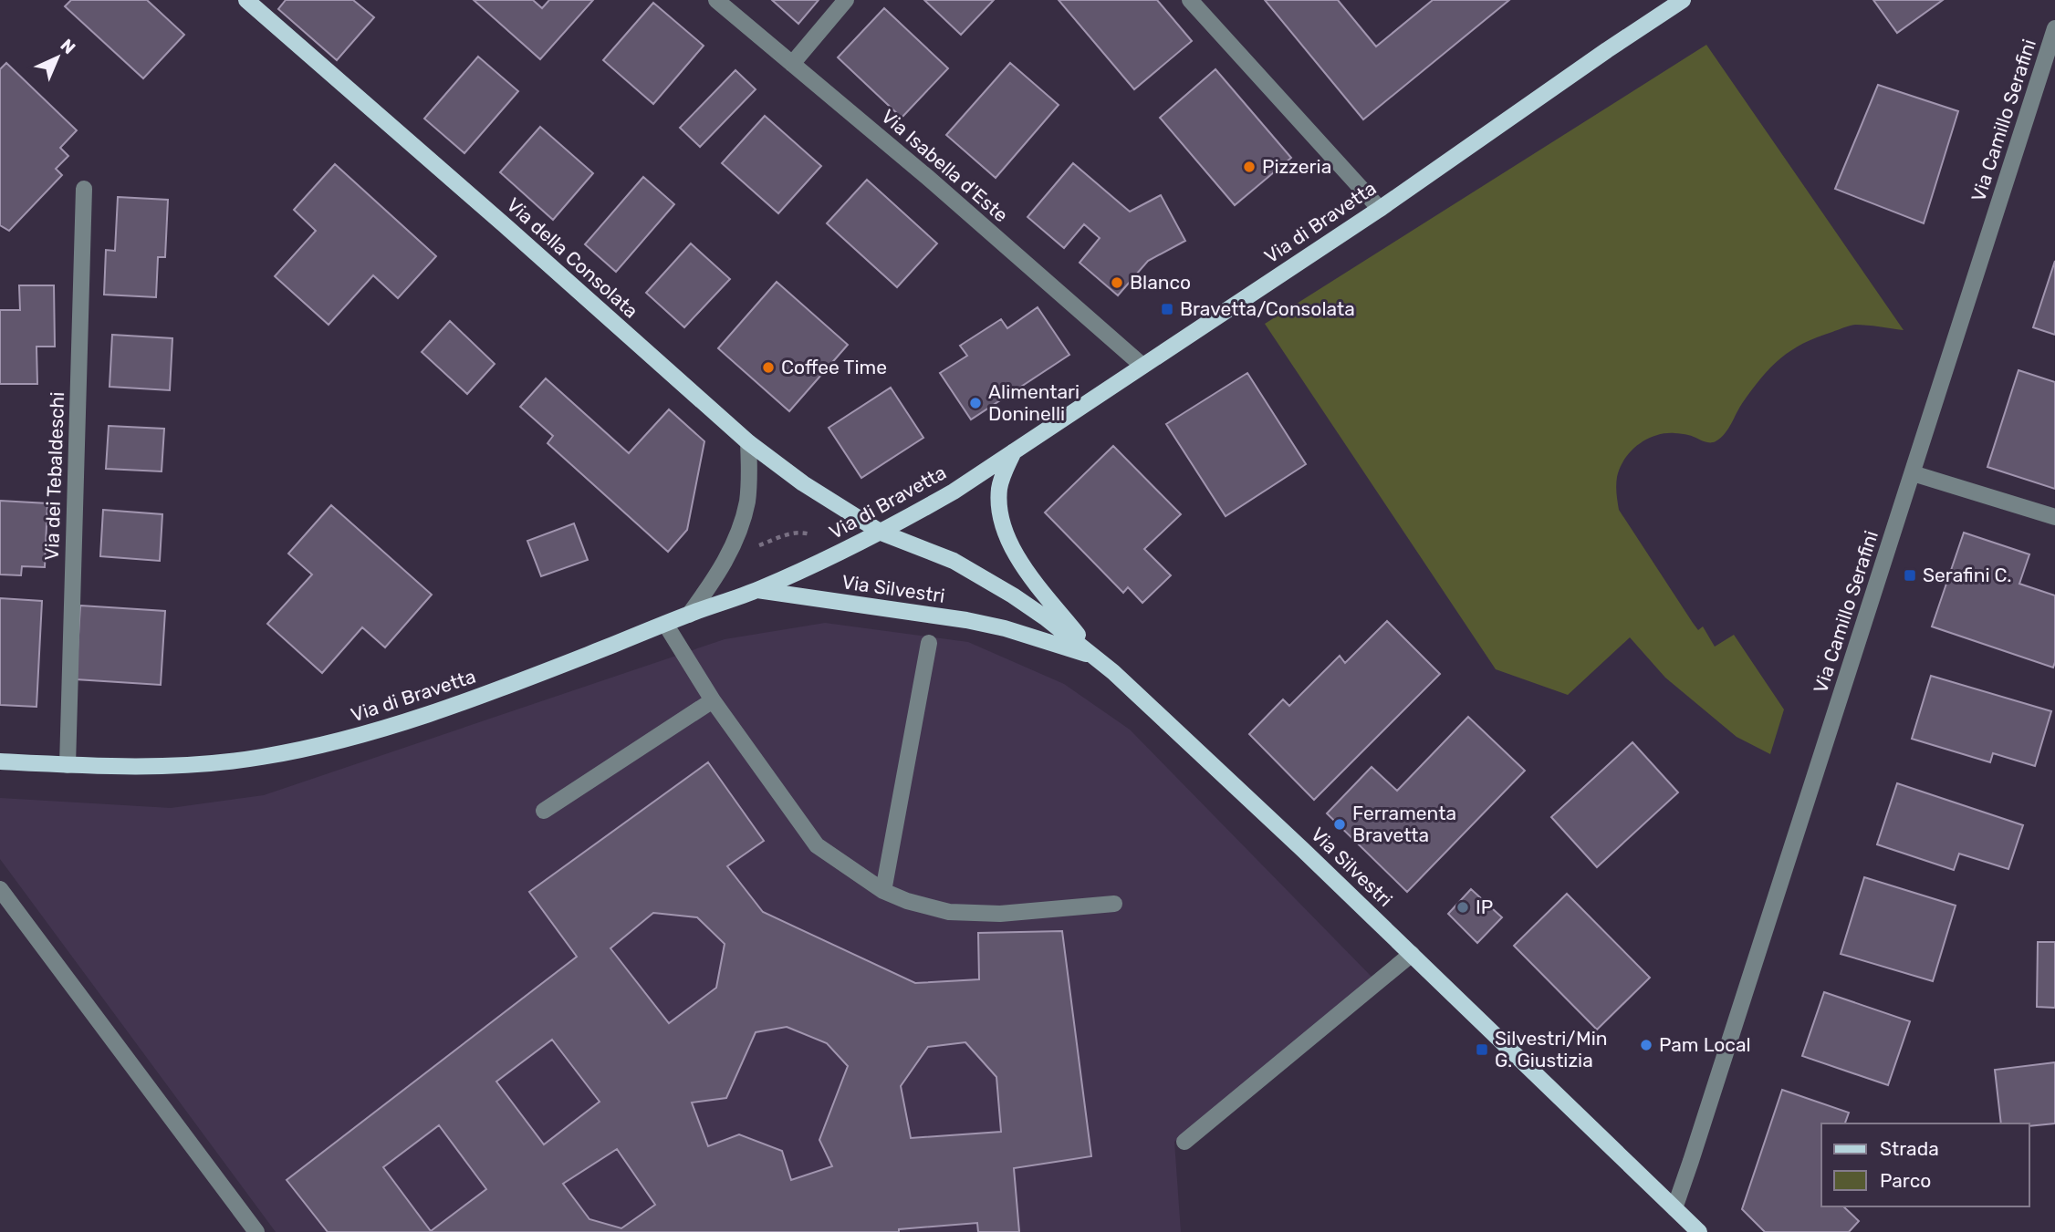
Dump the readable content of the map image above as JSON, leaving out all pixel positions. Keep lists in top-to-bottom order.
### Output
{
  "streets": {
    "main road": ["Via di Bravetta", "Via della Consolata", "Via Silvestri"],
    "street": ["Via Camillo Serafini", "Via Isabella d'Este", "Via dei Tebaldeschi"]
  },
  "crossings": [
    ["Via Camillo Serafini", "Via Silvestri"],
    ["Via Isabella d'Este", "Via di Bravetta"],
    ["Via di Bravetta", "Via della Consolata"],
    ["Via di Bravetta", "Via dei Tebaldeschi"],
    ["Via di Bravetta", "Via Silvestri"],
    ["Via della Consolata", "Via Silvestri"]
  ],
  "places": {
    "other": [
      "Pizzeria",
      "Blanco",
      "Coffee Time",
      "Alimentari Doninelli",
      "Ferramenta Bravetta",
      "IP",
      "Pam Local"
    ],
    "transit": ["Bravetta/Consolata", "Serafini C.", "Silvestri/Min G. Giustizia"]
  },
  "legend": ["Strada", "Parco"],
  "north": "top right"
}
